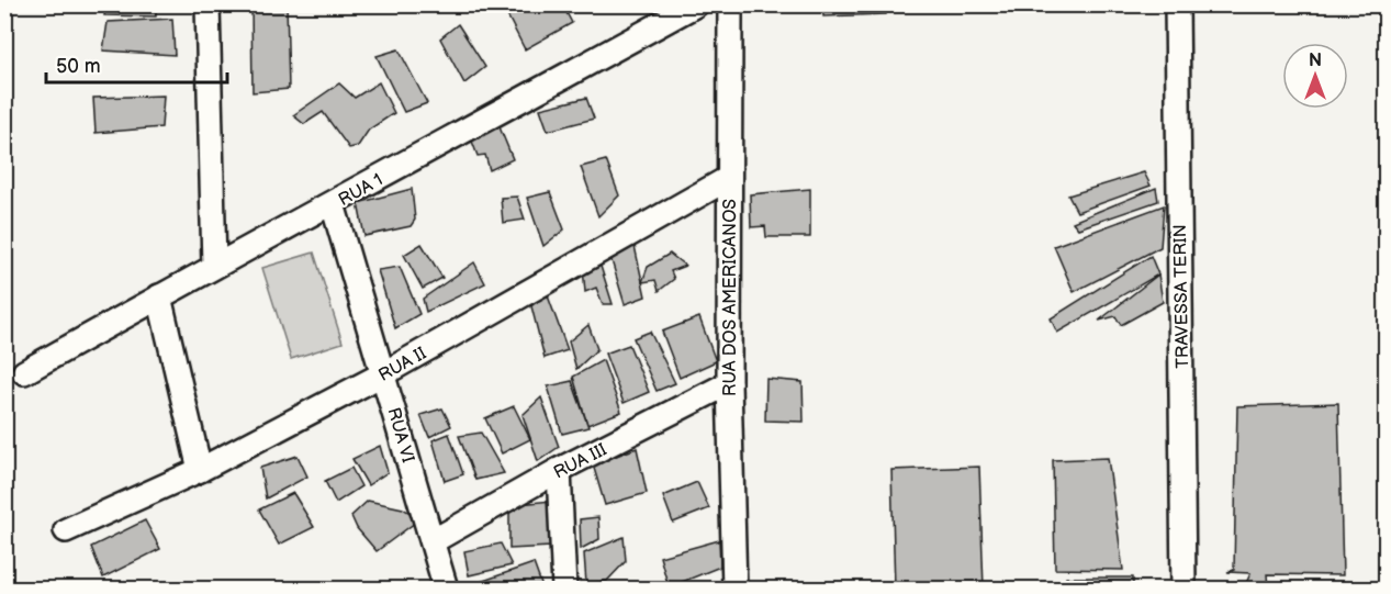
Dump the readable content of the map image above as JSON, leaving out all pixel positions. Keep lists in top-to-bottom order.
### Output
{
  "streets": {
    "street": [
      "RUA 1",
      "TRAVESSA TERIN",
      "RUA DOS AMERICANOS",
      "RUA II",
      "RUA VI",
      "RUA III"
    ]
  },
  "crossings": [
    ["RUA 1", "RUA VI"],
    ["RUA DOS AMERICANOS", "RUA II"],
    ["RUA DOS AMERICANOS", "RUA III"],
    ["RUA II", "RUA VI"],
    ["RUA VI", "RUA III"]
  ],
  "scale_bar": "50 m",
  "north": "top"
}
